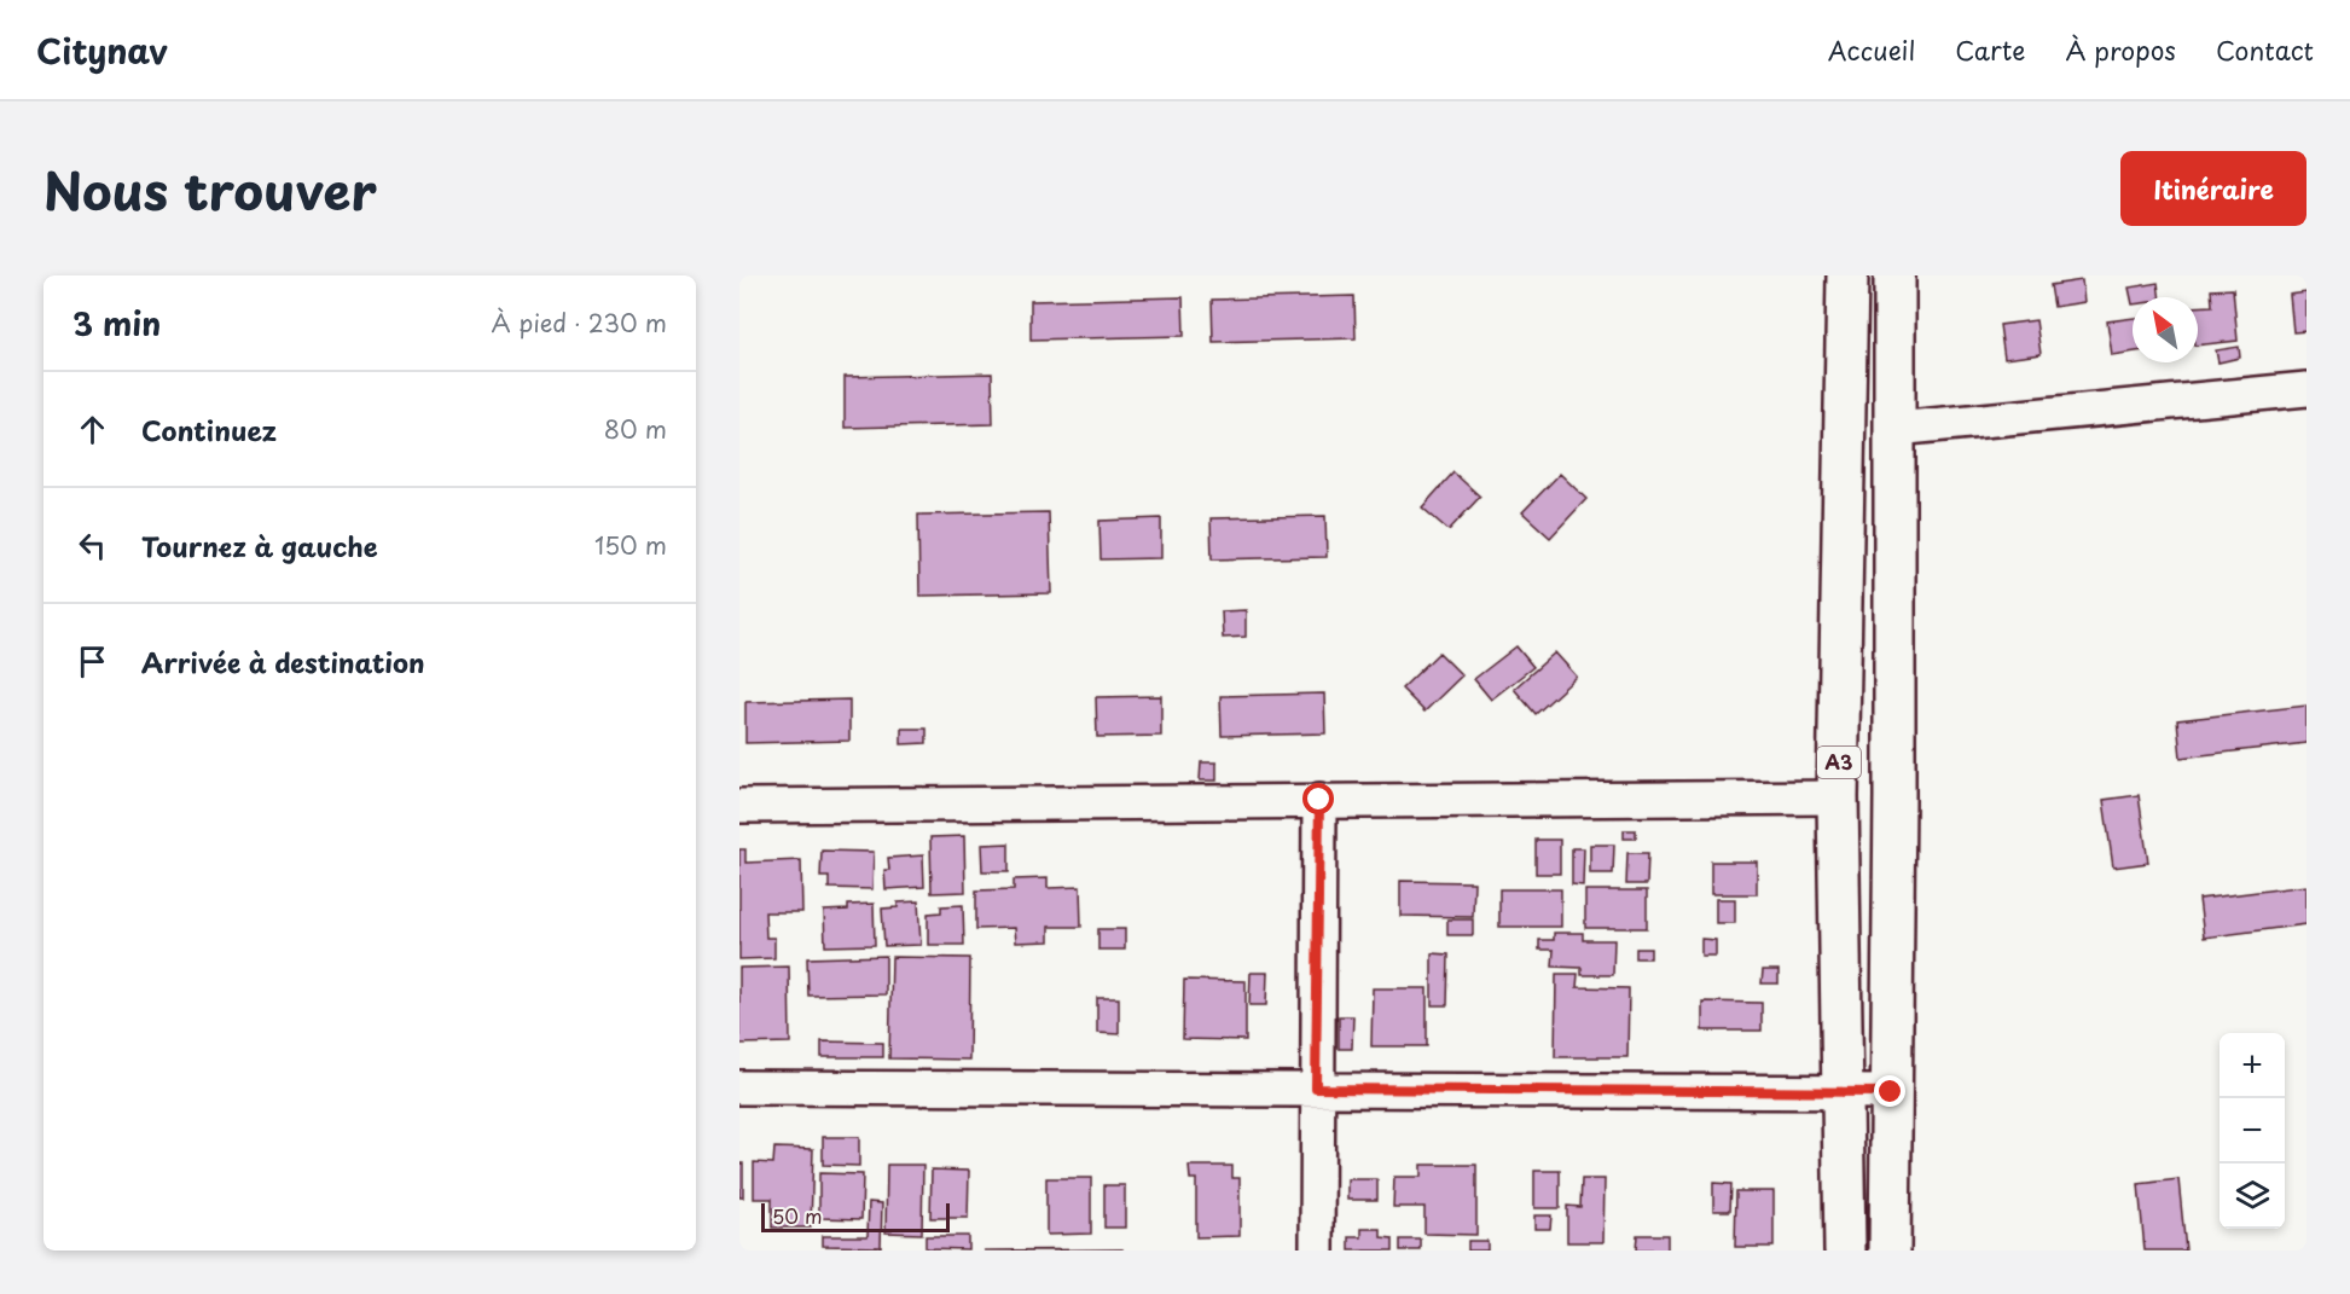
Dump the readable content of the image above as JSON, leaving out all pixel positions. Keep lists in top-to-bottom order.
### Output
{
  "streets": {
    "highway": ["A3"]
  },
  "scale_bar": "50 m",
  "north": "top left",
  "page": {
    "header": "Citynav",
    "nav": [
      "Accueil",
      "Carte",
      "À propos",
      "Contact"
    ],
    "title": "Nous trouver",
    "buttons": "Itinéraire",
    "heading": ["3 min", "À pied · 230 m"],
    "list": [
      ["Continuez", "80 m"],
      ["Tournez à gauche", "150 m"],
      "Arrivée à destination"
    ],
    "map_buttons": ["+", "−"],
    "scale": "50 m"
  }
}
